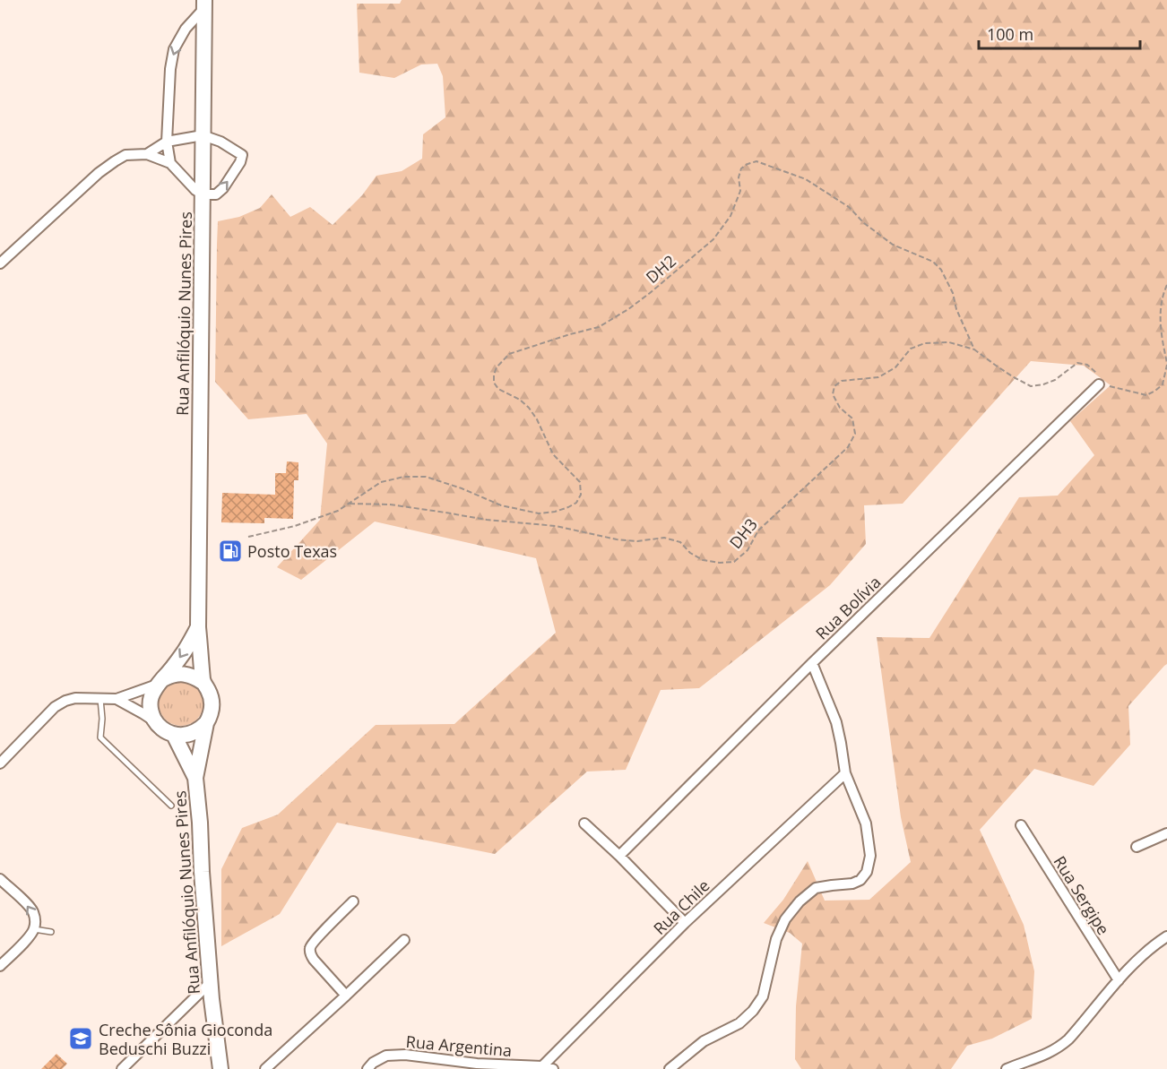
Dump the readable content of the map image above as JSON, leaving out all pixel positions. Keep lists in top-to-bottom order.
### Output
{
  "streets": {
    "main road": ["Rua Anfilóquio Nunes Pires"],
    "street": [
      "Rua Bolívia",
      "Rua Sergipe",
      "Rua Chile",
      "Rua Argentina"
    ],
    "path": ["DH2", "DH3"]
  },
  "crossings": [
    ["DH2", "DH3"],
    ["DH2", "Rua Bolívia"],
    ["Rua Chile", "Rua Argentina"]
  ],
  "places": {
    "fuel station": ["Posto Texas"],
    "school or university": ["Creche Sônia Gioconda Beduschi Buzzi"]
  },
  "scale_bar": "100 m"
}
